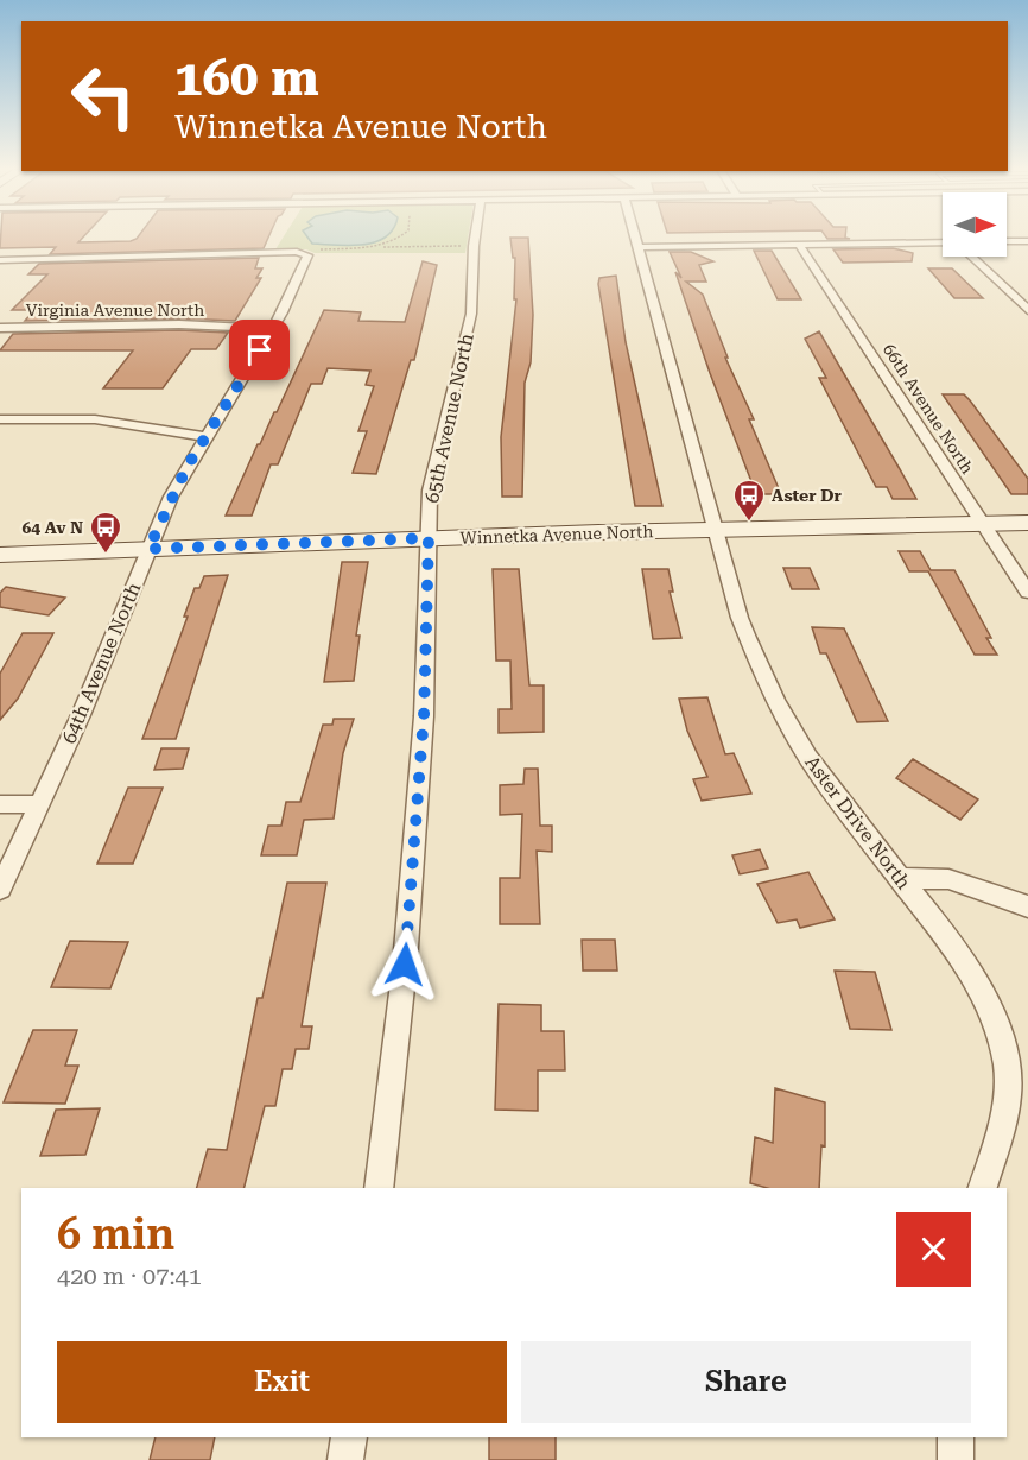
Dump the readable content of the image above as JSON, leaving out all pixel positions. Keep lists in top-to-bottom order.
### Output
{
  "streets": {
    "street": [
      "Virginia Avenue North",
      "66th Avenue North",
      "65th Avenue North",
      "Winnetka Avenue North",
      "64th Avenue North",
      "Aster Drive North"
    ]
  },
  "crossings": [
    ["Virginia Avenue North", "64th Avenue North"],
    ["66th Avenue North", "Winnetka Avenue North"],
    ["65th Avenue North", "Winnetka Avenue North"],
    ["Winnetka Avenue North", "64th Avenue North"],
    ["Winnetka Avenue North", "Aster Drive North"]
  ],
  "places": {
    "bus stop": ["Aster Dr", "64 Av N"]
  },
  "north": "right",
  "page": {
    "turn": ["160 m", "Winnetka Avenue North"],
    "heading": ["6 min", "420 m · 07:41"],
    "buttons": ["Exit", "Share"]
  }
}
